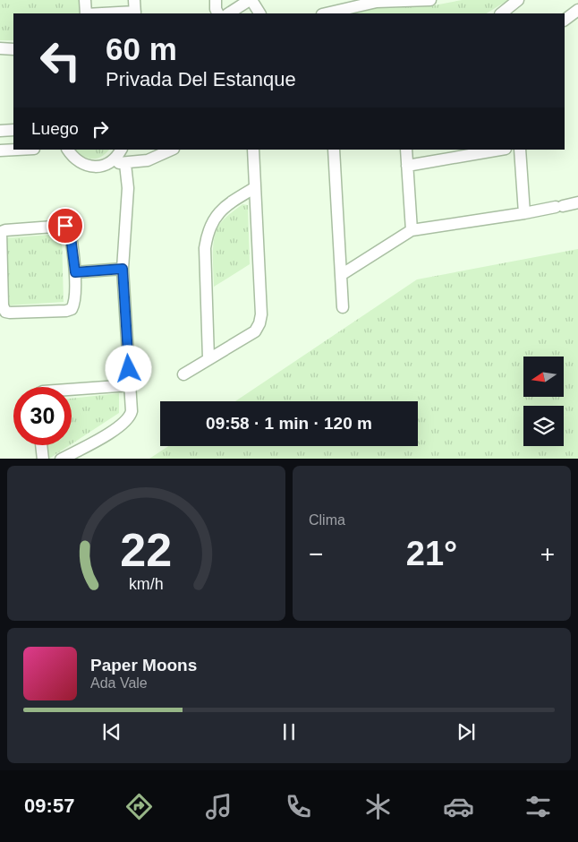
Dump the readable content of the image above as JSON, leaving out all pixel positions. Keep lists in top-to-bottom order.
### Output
{
  "north": "left",
  "page": {
    "turn": ["60 m", "Privada Del Estanque"],
    "then": "Luego",
    "limit": "30",
    "trip": "09:58 · 1 min · 120 m",
    "tile": "Clima",
    "heat": ["−", "21°", "+"],
    "song": ["Paper Moons", "Ada Vale"],
    "tabs": "09:57",
    "gauge": ["22", "km/h"]
  }
}
